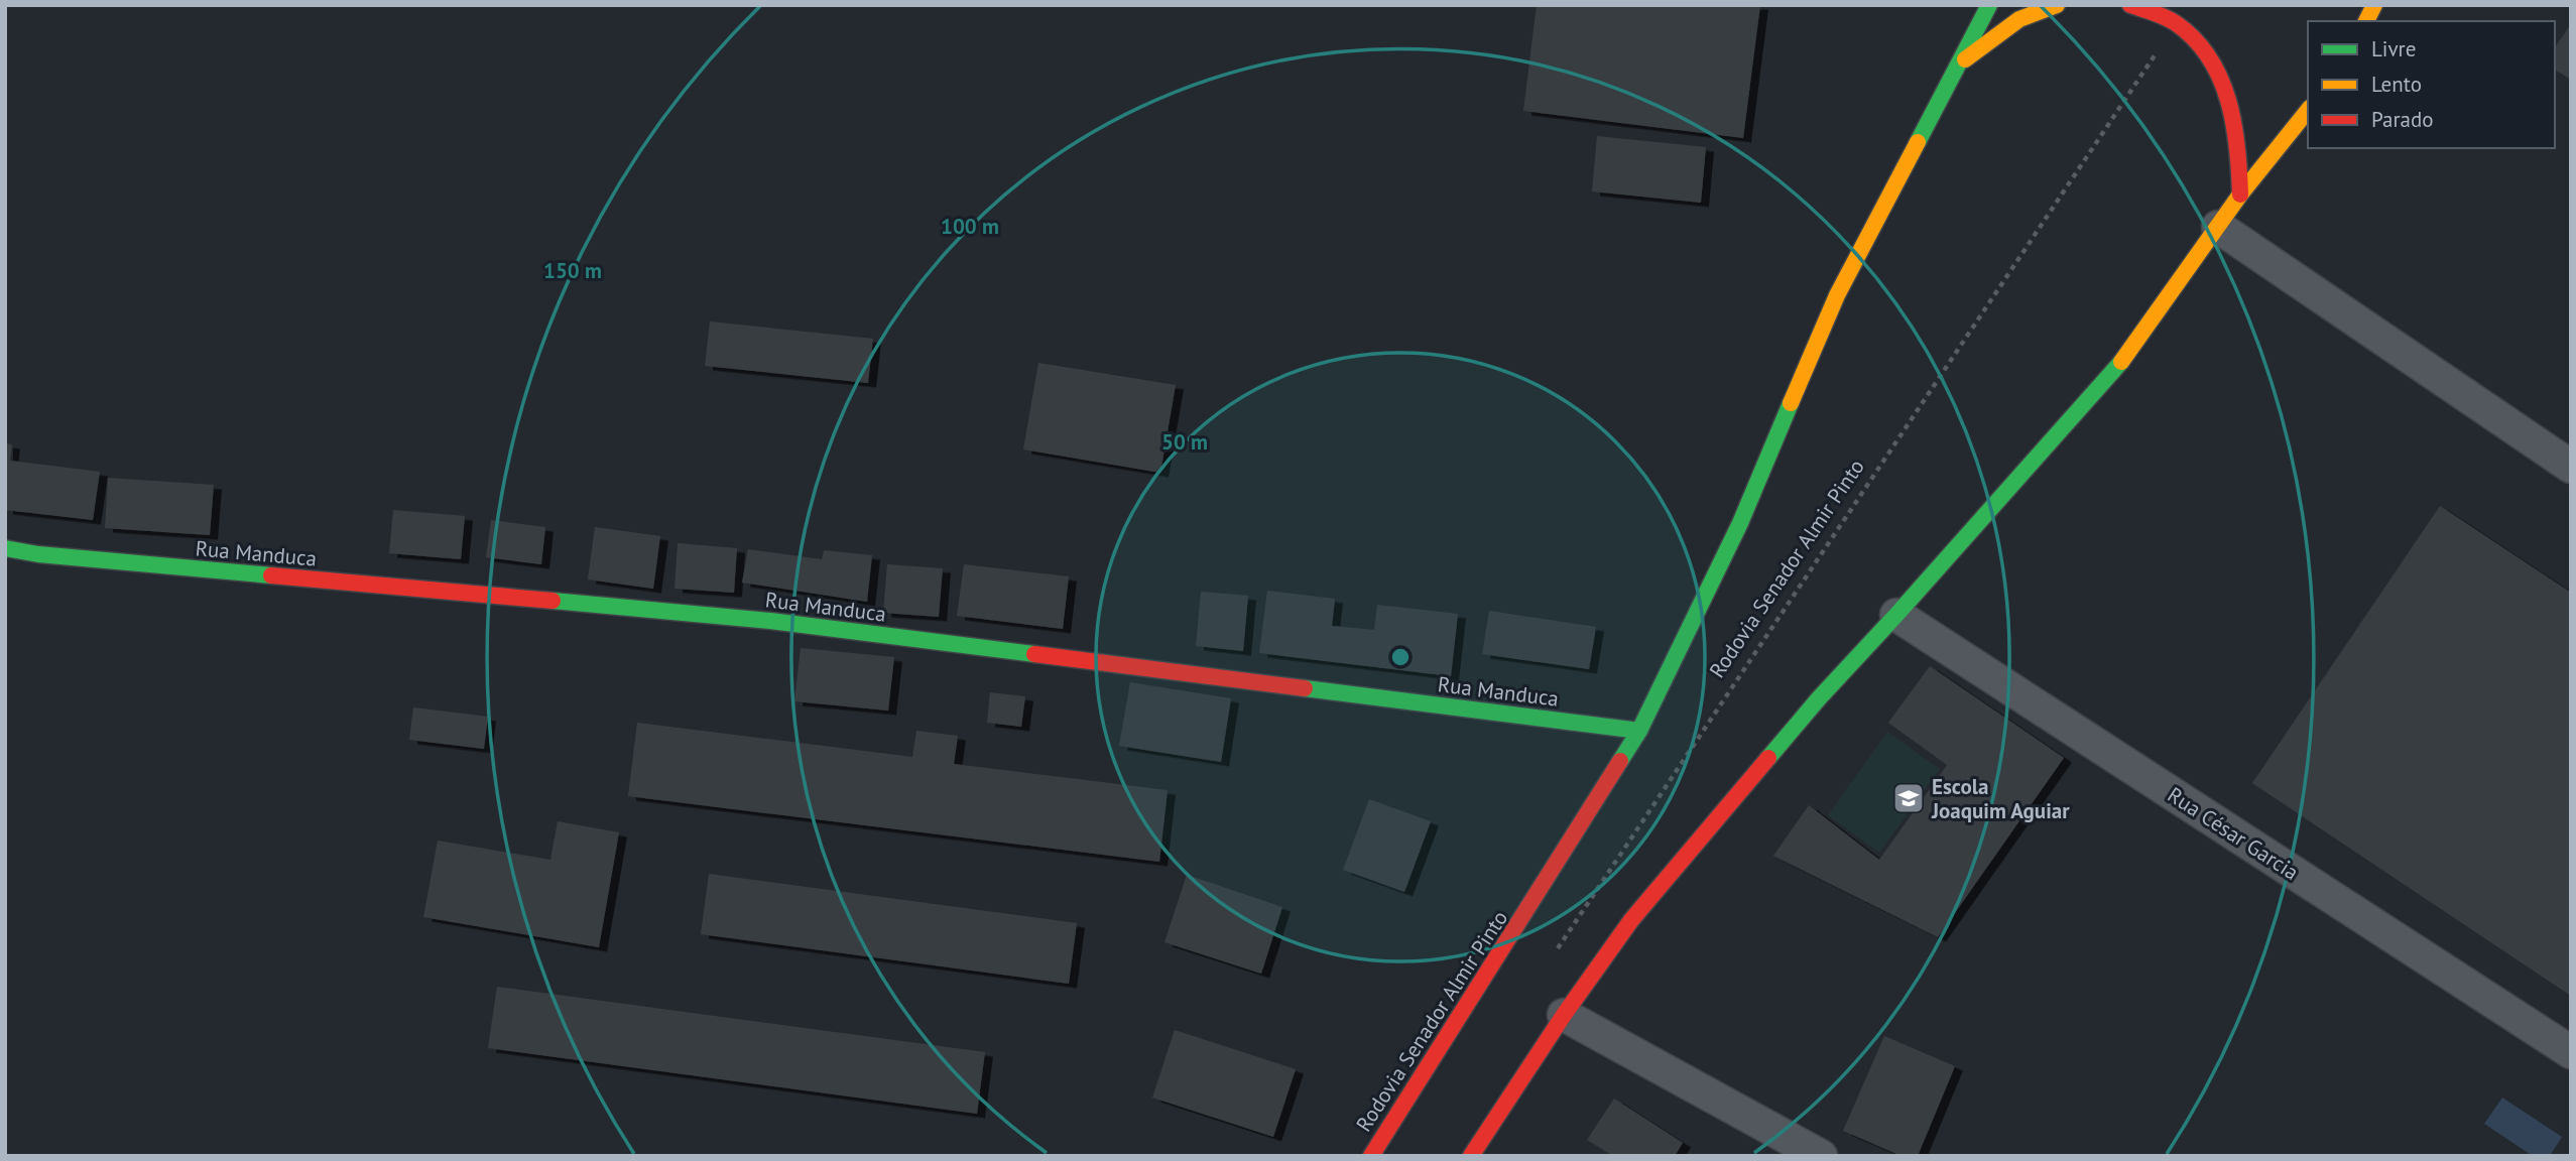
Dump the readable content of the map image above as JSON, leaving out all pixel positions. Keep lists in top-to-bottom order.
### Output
{
  "streets": {
    "main road": ["Rua Manduca", "Rodovia Senador Almir Pinto"],
    "street": ["Rua César Garcia"]
  },
  "crossings": [
    ["Rua Manduca", "Rodovia Senador Almir Pinto"]
  ],
  "places": {
    "school or university": ["Escola Joaquim Aguiar"]
  },
  "legend": ["Livre", "Lento", "Parado"],
  "rings": ["100 m", "150 m", "50 m"]
}
